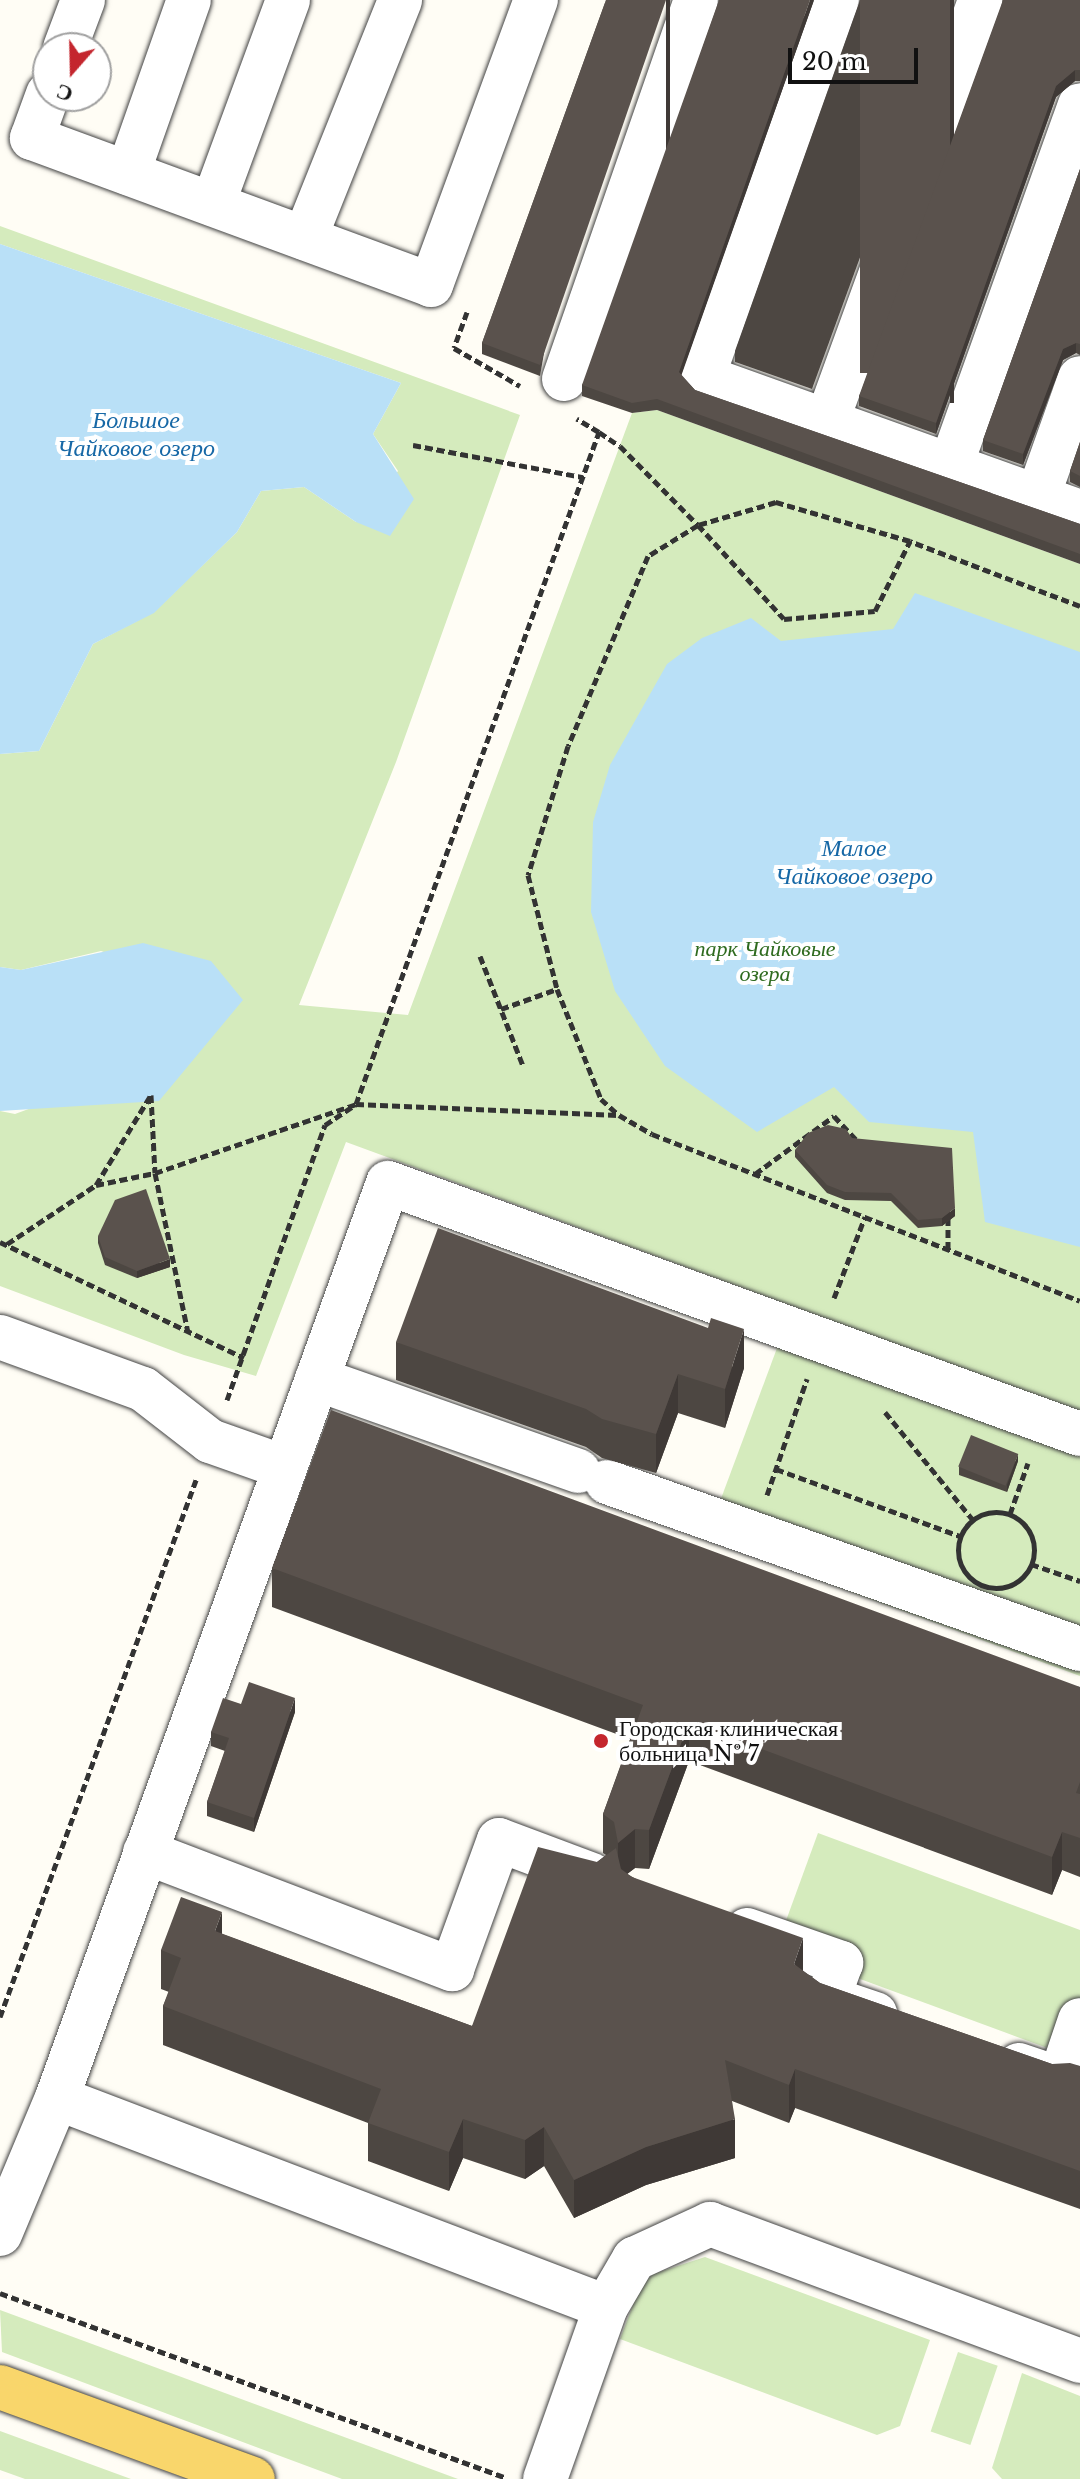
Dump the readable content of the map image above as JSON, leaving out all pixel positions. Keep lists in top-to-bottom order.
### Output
{
  "water": ["Большое Чайковое озеро", "Малое Чайковое озеро"],
  "parks": ["парк Чайковые озера"],
  "places": ["Городская клиническая больница № 7"],
  "scale_bar": "20 m",
  "north": "bottom"
}
